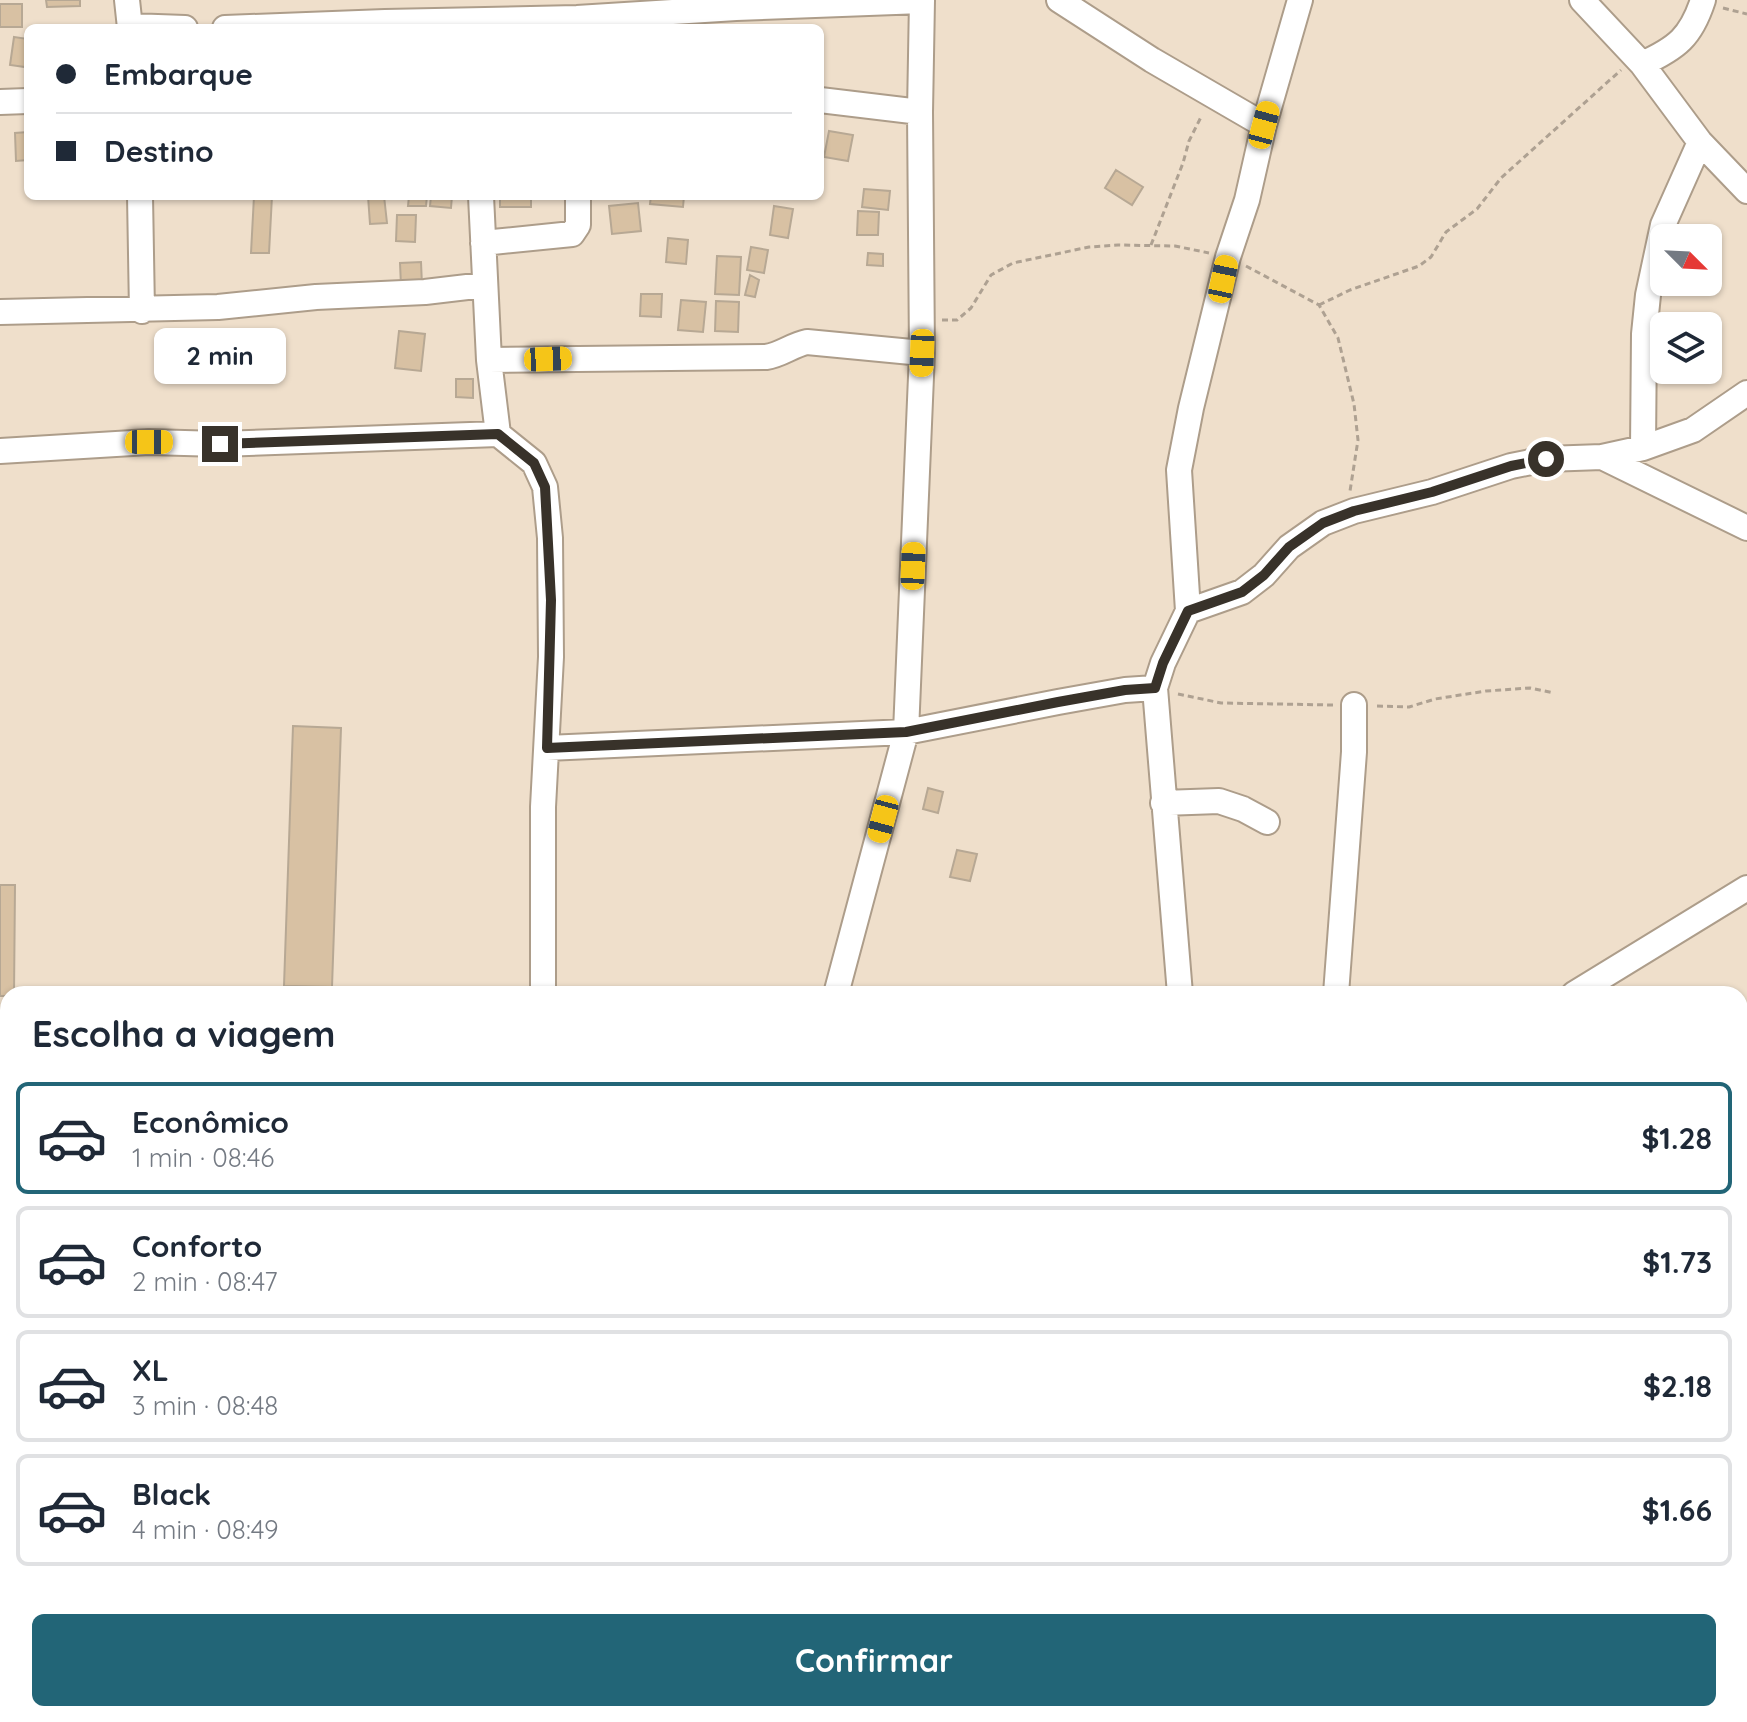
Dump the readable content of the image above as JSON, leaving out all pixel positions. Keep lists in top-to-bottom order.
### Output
{
  "north": "bottom right",
  "page": {
    "banner": ["Embarque", "Destino"],
    "bubble": "2 min",
    "heading": "Escolha a viagem",
    "list": [
      {
        "name": "Econômico",
        "note": "1 min · 08:46",
        "value": "$1.28"
      },
      {
        "name": "Conforto",
        "note": "2 min · 08:47",
        "value": "$1.73"
      },
      {
        "name": "XL",
        "note": "3 min · 08:48",
        "value": "$2.18"
      },
      {
        "name": "Black",
        "note": "4 min · 08:49",
        "value": "$1.66"
      }
    ],
    "buttons": "Confirmar"
  }
}
